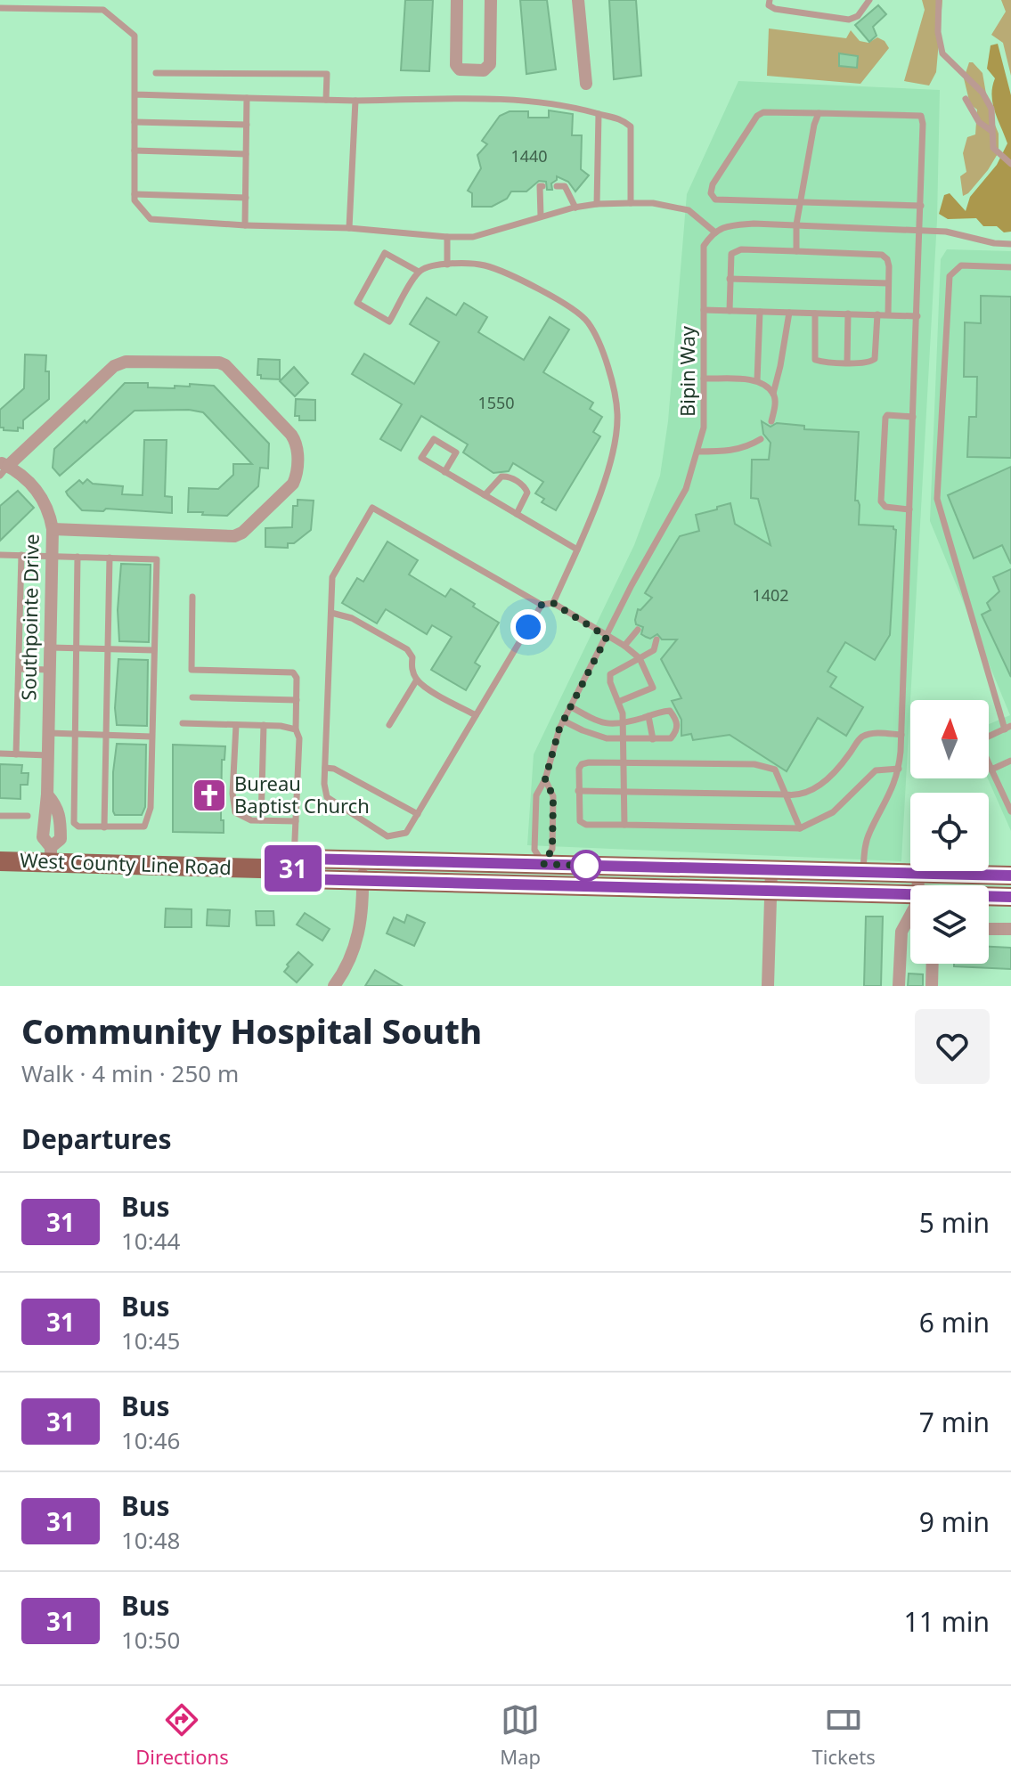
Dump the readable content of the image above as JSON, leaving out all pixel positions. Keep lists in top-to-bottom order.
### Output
{
  "streets": {
    "main road": ["West County Line Road"],
    "street": ["Southpointe Drive"],
    "lane": ["Bipin Way"]
  },
  "crossings": [
    ["Bipin Way", "West County Line Road"],
    ["Southpointe Drive", "West County Line Road"]
  ],
  "places": {
    "church": ["Bureau Baptist Church"]
  },
  "lines": ["bus line 31"],
  "house_numbers": ["1440", "1550", "1402"],
  "north": "top",
  "page": {
    "on_map": "31",
    "heading": [
      ["Community Hospital South", "Walk · 4 min · 250 m"],
      "Departures"
    ],
    "list": [
      {
        "mark": "31",
        "name": "Bus",
        "note": "10:44",
        "value": "5 min"
      },
      {
        "mark": "31",
        "name": "Bus",
        "note": "10:45",
        "value": "6 min"
      },
      {
        "mark": "31",
        "name": "Bus",
        "note": "10:46",
        "value": "7 min"
      },
      {
        "mark": "31",
        "name": "Bus",
        "note": "10:48",
        "value": "9 min"
      },
      {
        "mark": "31",
        "name": "Bus",
        "note": "10:50",
        "value": "11 min"
      }
    ],
    "tabs": ["Directions", "Map", "Tickets"]
  }
}
